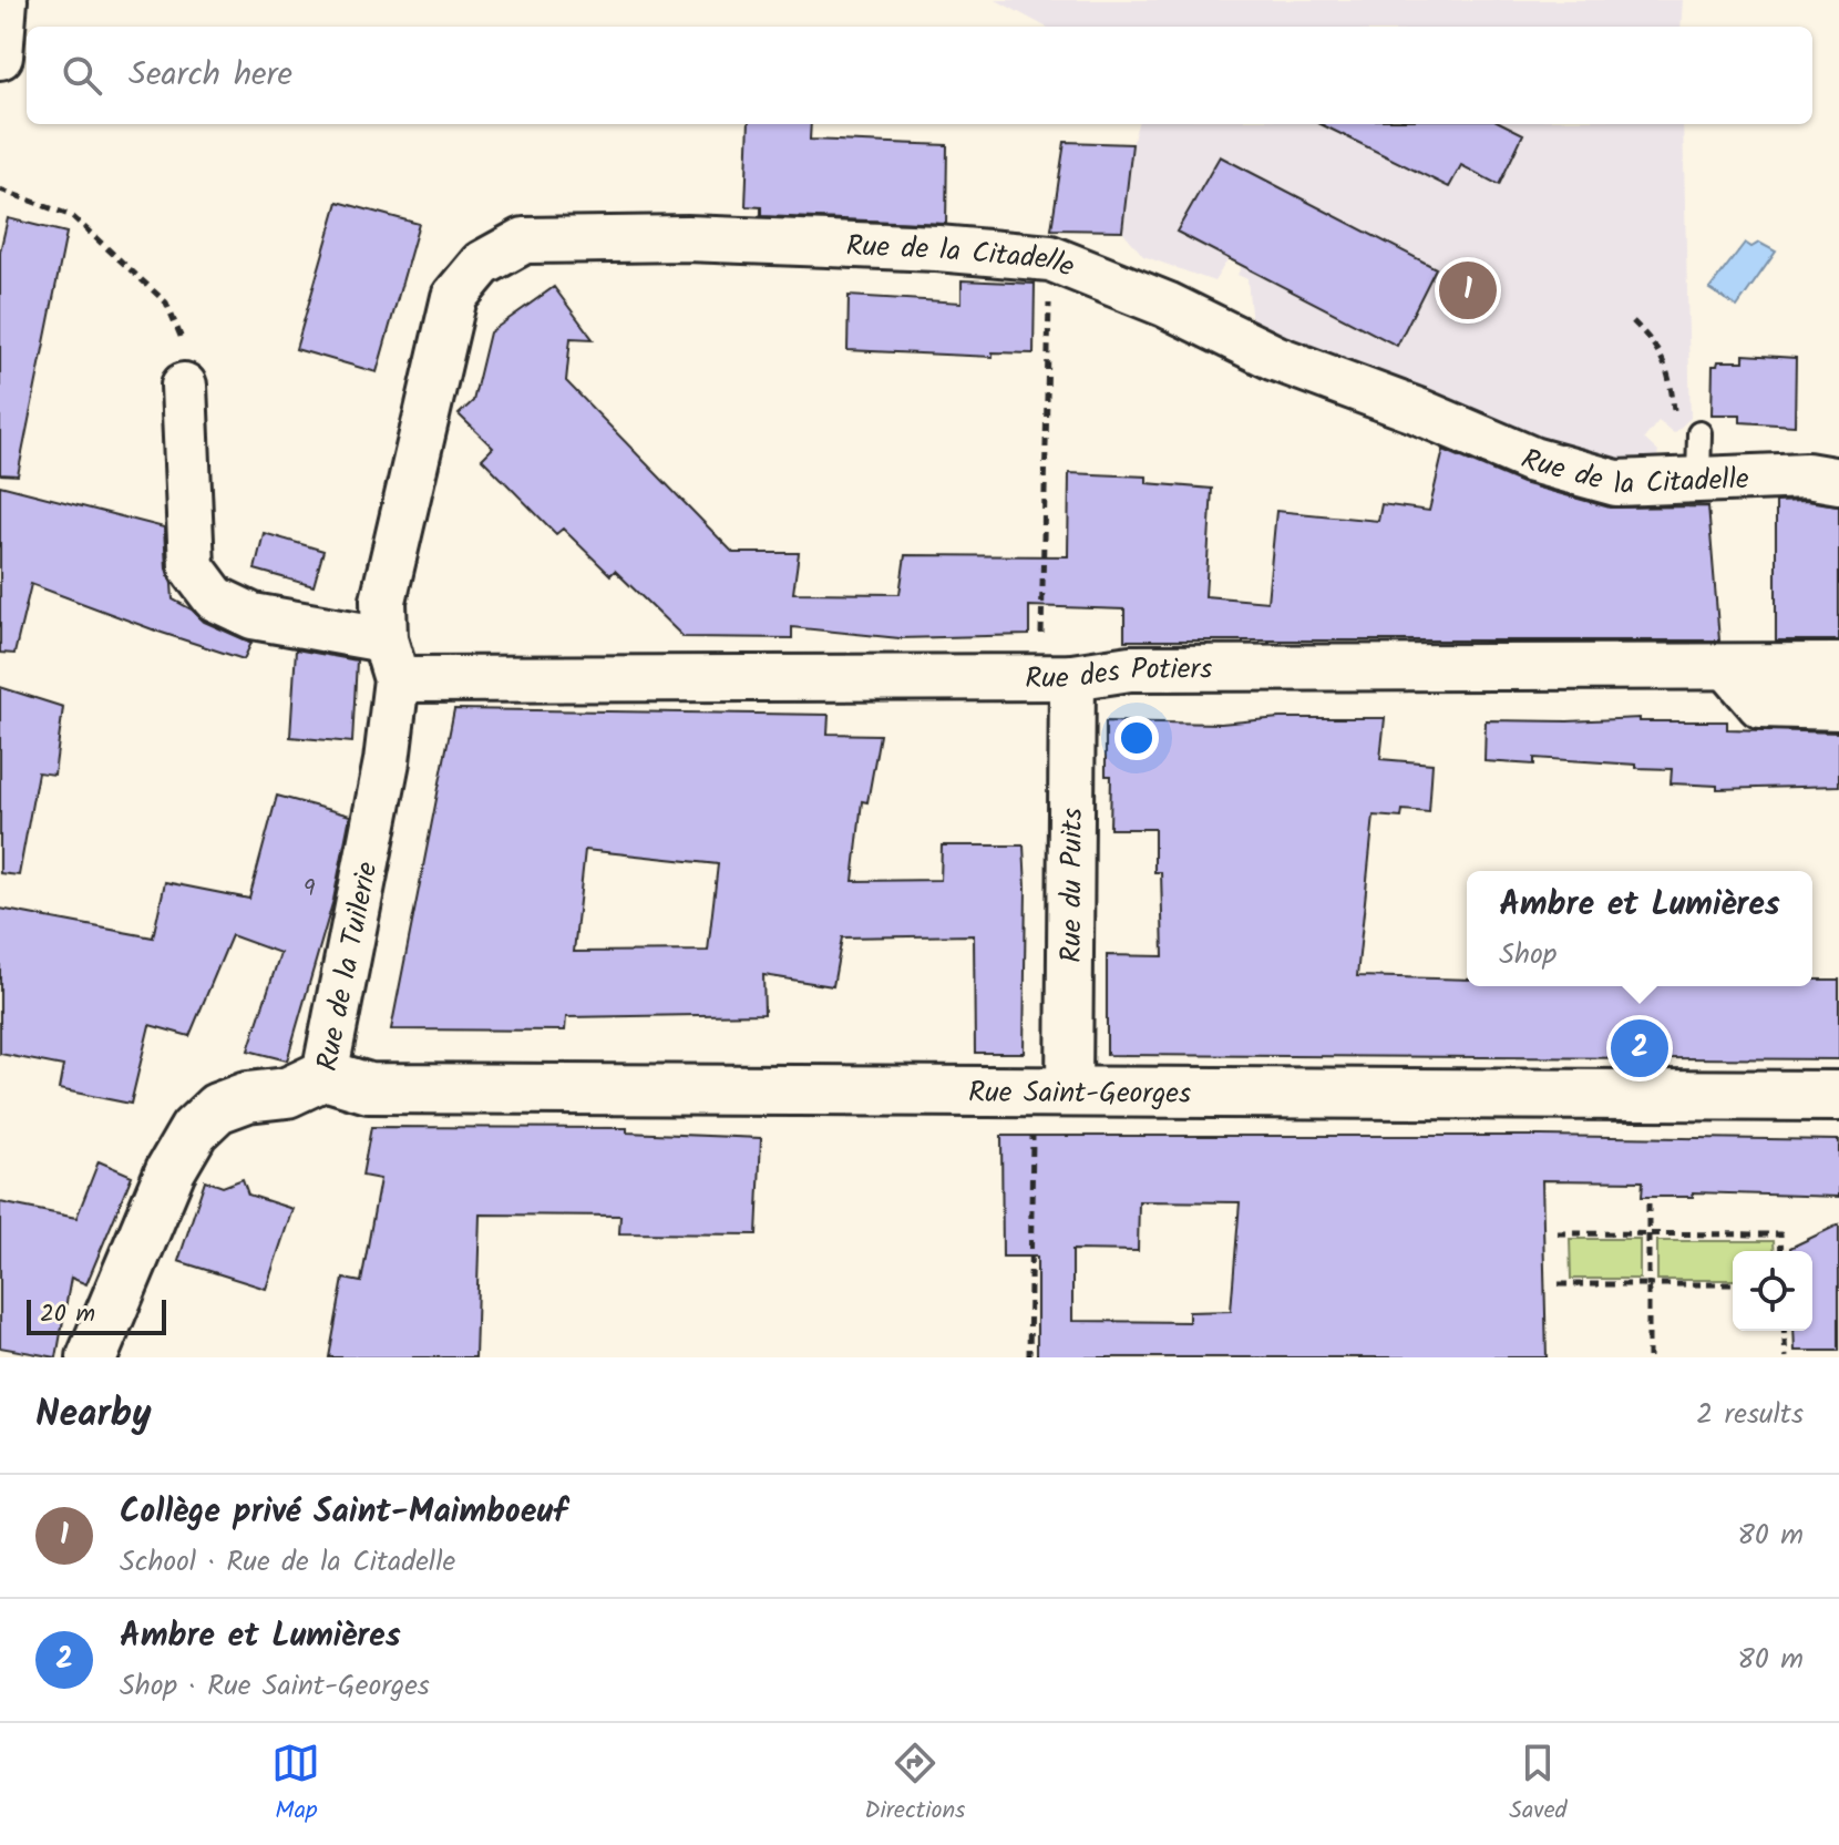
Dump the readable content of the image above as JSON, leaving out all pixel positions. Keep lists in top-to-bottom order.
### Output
{
  "streets": {
    "street": [
      "Rue de la Citadelle",
      "Rue des Potiers",
      "Rue du Puits",
      "Rue de la Tuilerie",
      "Rue Saint-Georges"
    ]
  },
  "crossings": [
    ["Rue de la Citadelle", "Rue des Potiers"],
    ["Rue de la Citadelle", "Rue de la Tuilerie"],
    ["Rue des Potiers", "Rue du Puits"],
    ["Rue des Potiers", "Rue de la Tuilerie"],
    ["Rue du Puits", "Rue Saint-Georges"],
    ["Rue de la Tuilerie", "Rue Saint-Georges"]
  ],
  "house_numbers": ["9"],
  "scale_bar": "20 m",
  "page": {
    "search": "Search here",
    "pins": ["1", "2"],
    "popup": ["Ambre et Lumières", "Shop"],
    "scale": "20 m",
    "heading": ["Nearby", "2 results"],
    "list": [
      {
        "mark": "1",
        "name": "Collège privé Saint-Maimboeuf",
        "note": "School · Rue de la Citadelle",
        "value": "80 m"
      },
      {
        "mark": "2",
        "name": "Ambre et Lumières",
        "note": "Shop · Rue Saint-Georges",
        "value": "80 m"
      }
    ],
    "nav": ["Map", "Directions", "Saved"]
  }
}
